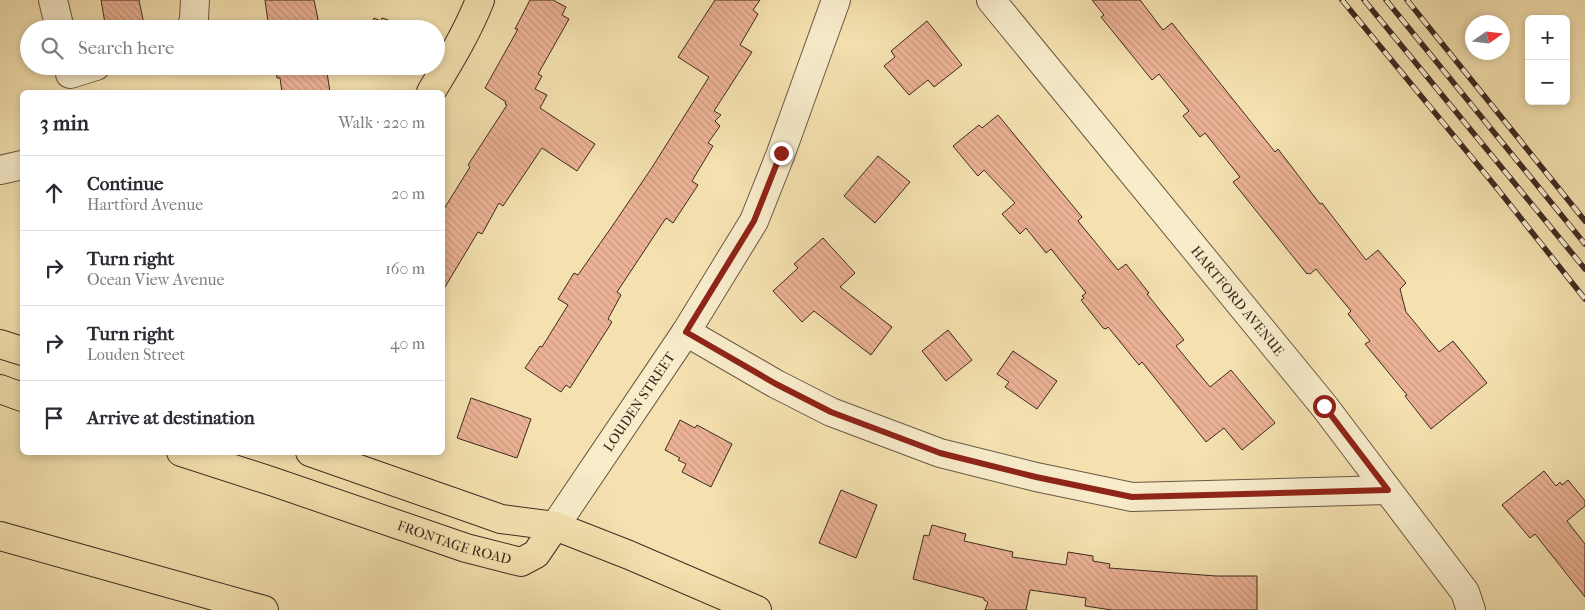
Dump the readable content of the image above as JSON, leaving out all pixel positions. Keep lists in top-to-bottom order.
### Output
{
  "streets": {
    "main road": ["FRONTAGE ROAD"],
    "street": ["HARTFORD AVENUE", "LOUDEN STREET"]
  },
  "crossings": [
    ["LOUDEN STREET", "FRONTAGE ROAD"]
  ],
  "north": "right",
  "page": {
    "map_buttons": ["+", "−"],
    "search": "Search here",
    "heading": ["3 min", "Walk · 220 m"],
    "list": [
      ["Continue", "Hartford Avenue", "20 m"],
      ["Turn right", "Ocean View Avenue", "160 m"],
      ["Turn right", "Louden Street", "40 m"],
      "Arrive at destination"
    ]
  }
}
